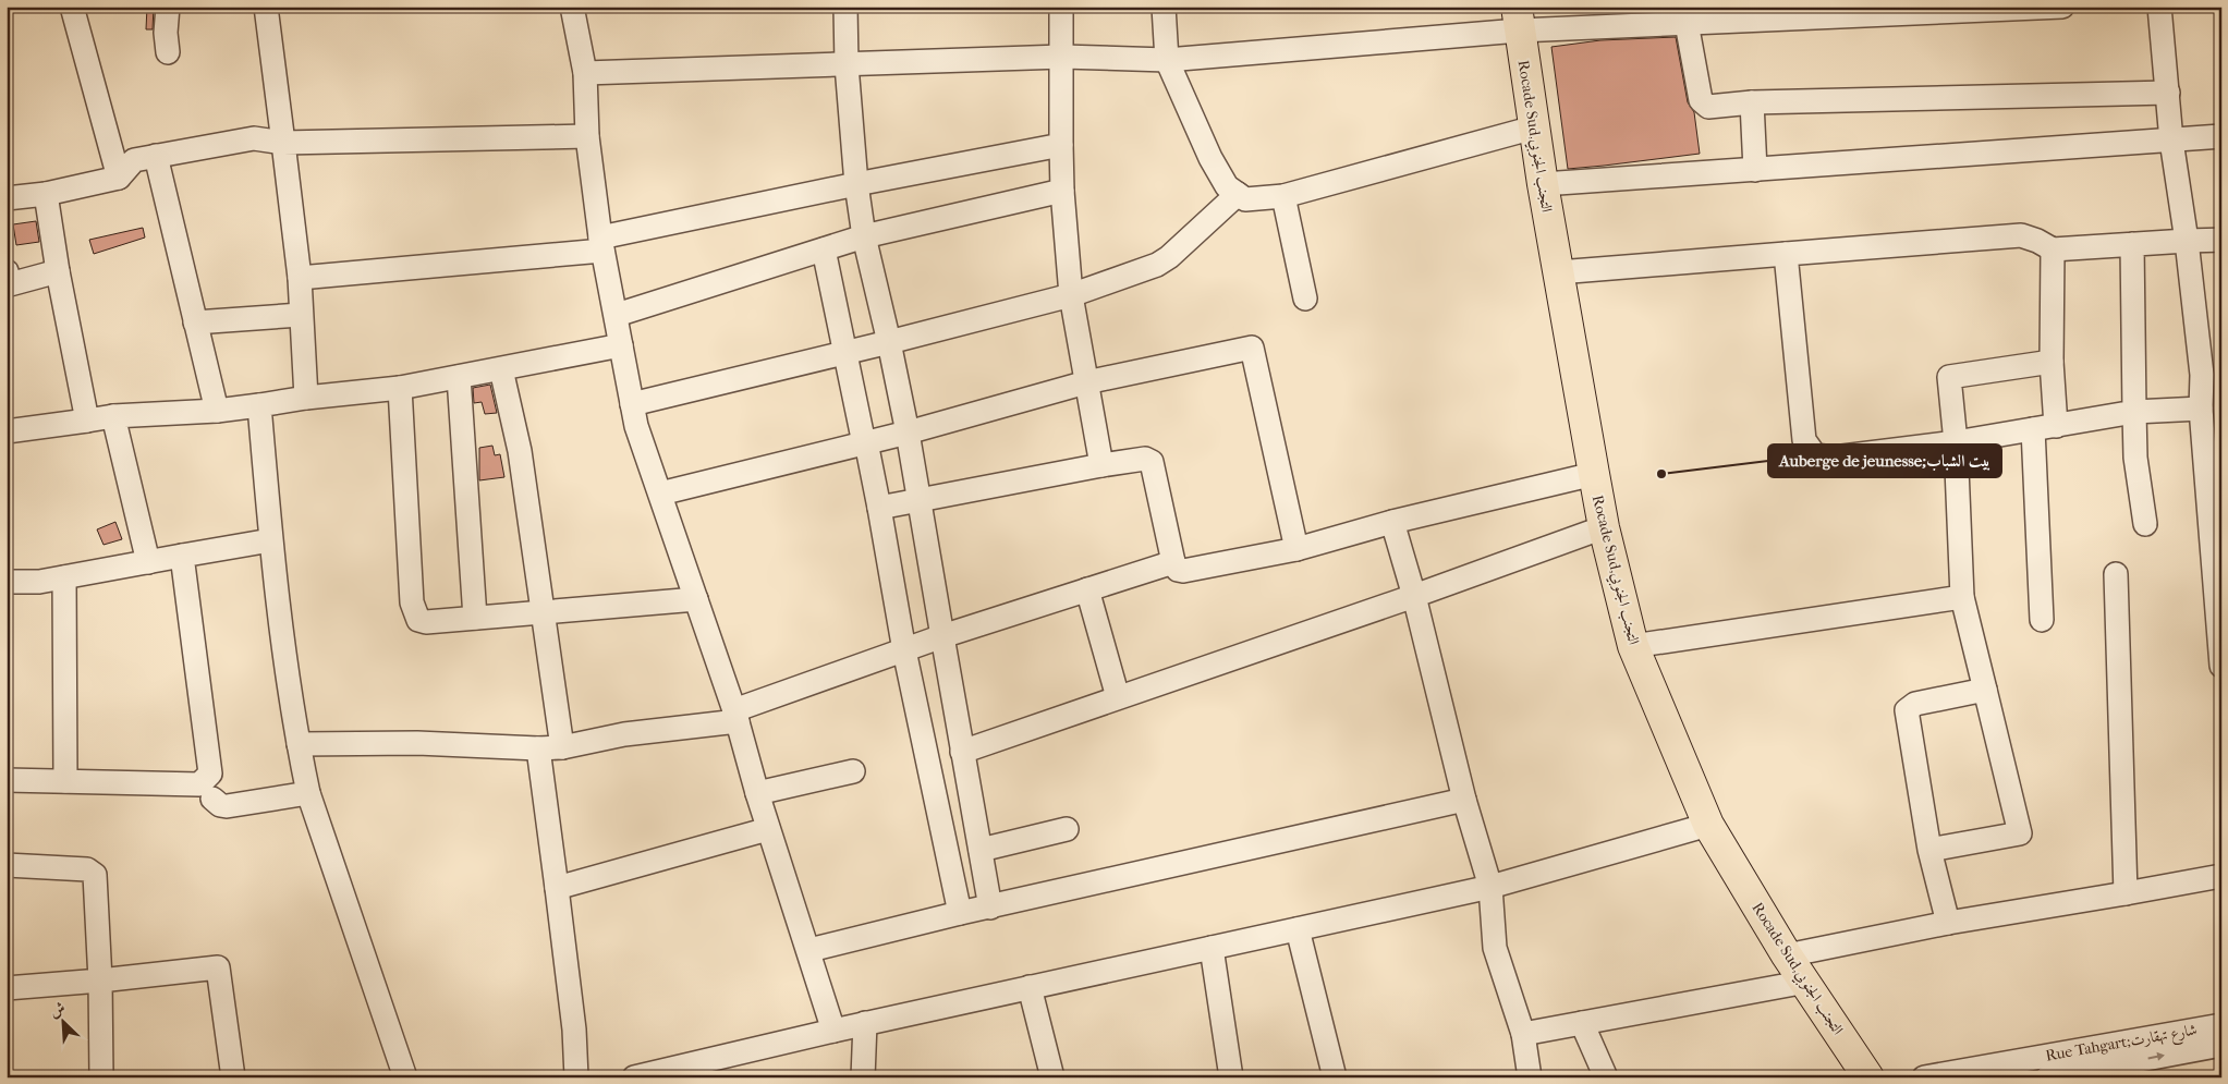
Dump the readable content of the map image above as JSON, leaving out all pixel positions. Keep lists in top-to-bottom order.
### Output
{
  "streets": {
    "main road": ["Rocade Sud,التجنب الجنوبي"],
    "street": ["Rue Tahgart;شارع تهقارت"]
  },
  "places": ["Auberge de jeunesse;بيت الشباب"],
  "north": "top left"
}
